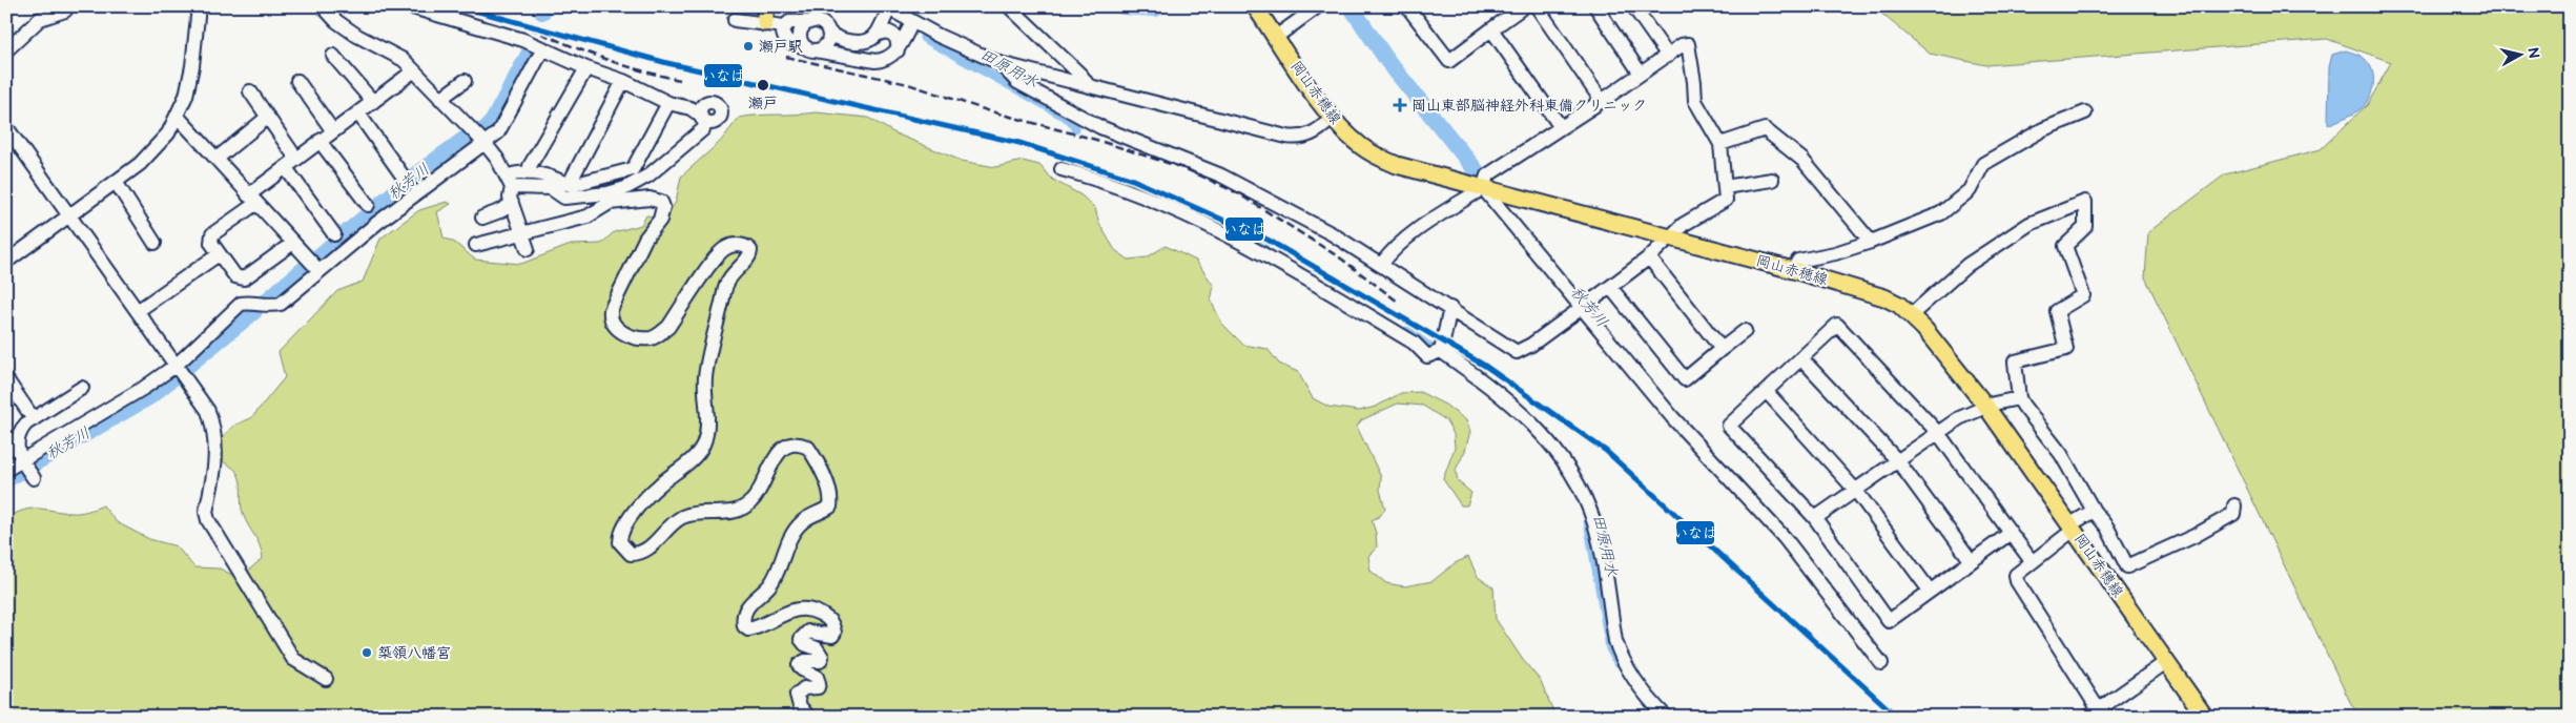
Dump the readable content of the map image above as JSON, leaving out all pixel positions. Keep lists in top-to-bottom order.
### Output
{
  "streets": {
    "main road": ["岡山赤穂線"]
  },
  "water": ["田原用水", "秋芳川"],
  "places": {
    "other": ["瀬戸駅", "瀬戸", "築領八幡宮"],
    "health": ["岡山東部脳神経外科東備クリニック"]
  },
  "lines": ["transit line いなば"],
  "north": "right"
}
